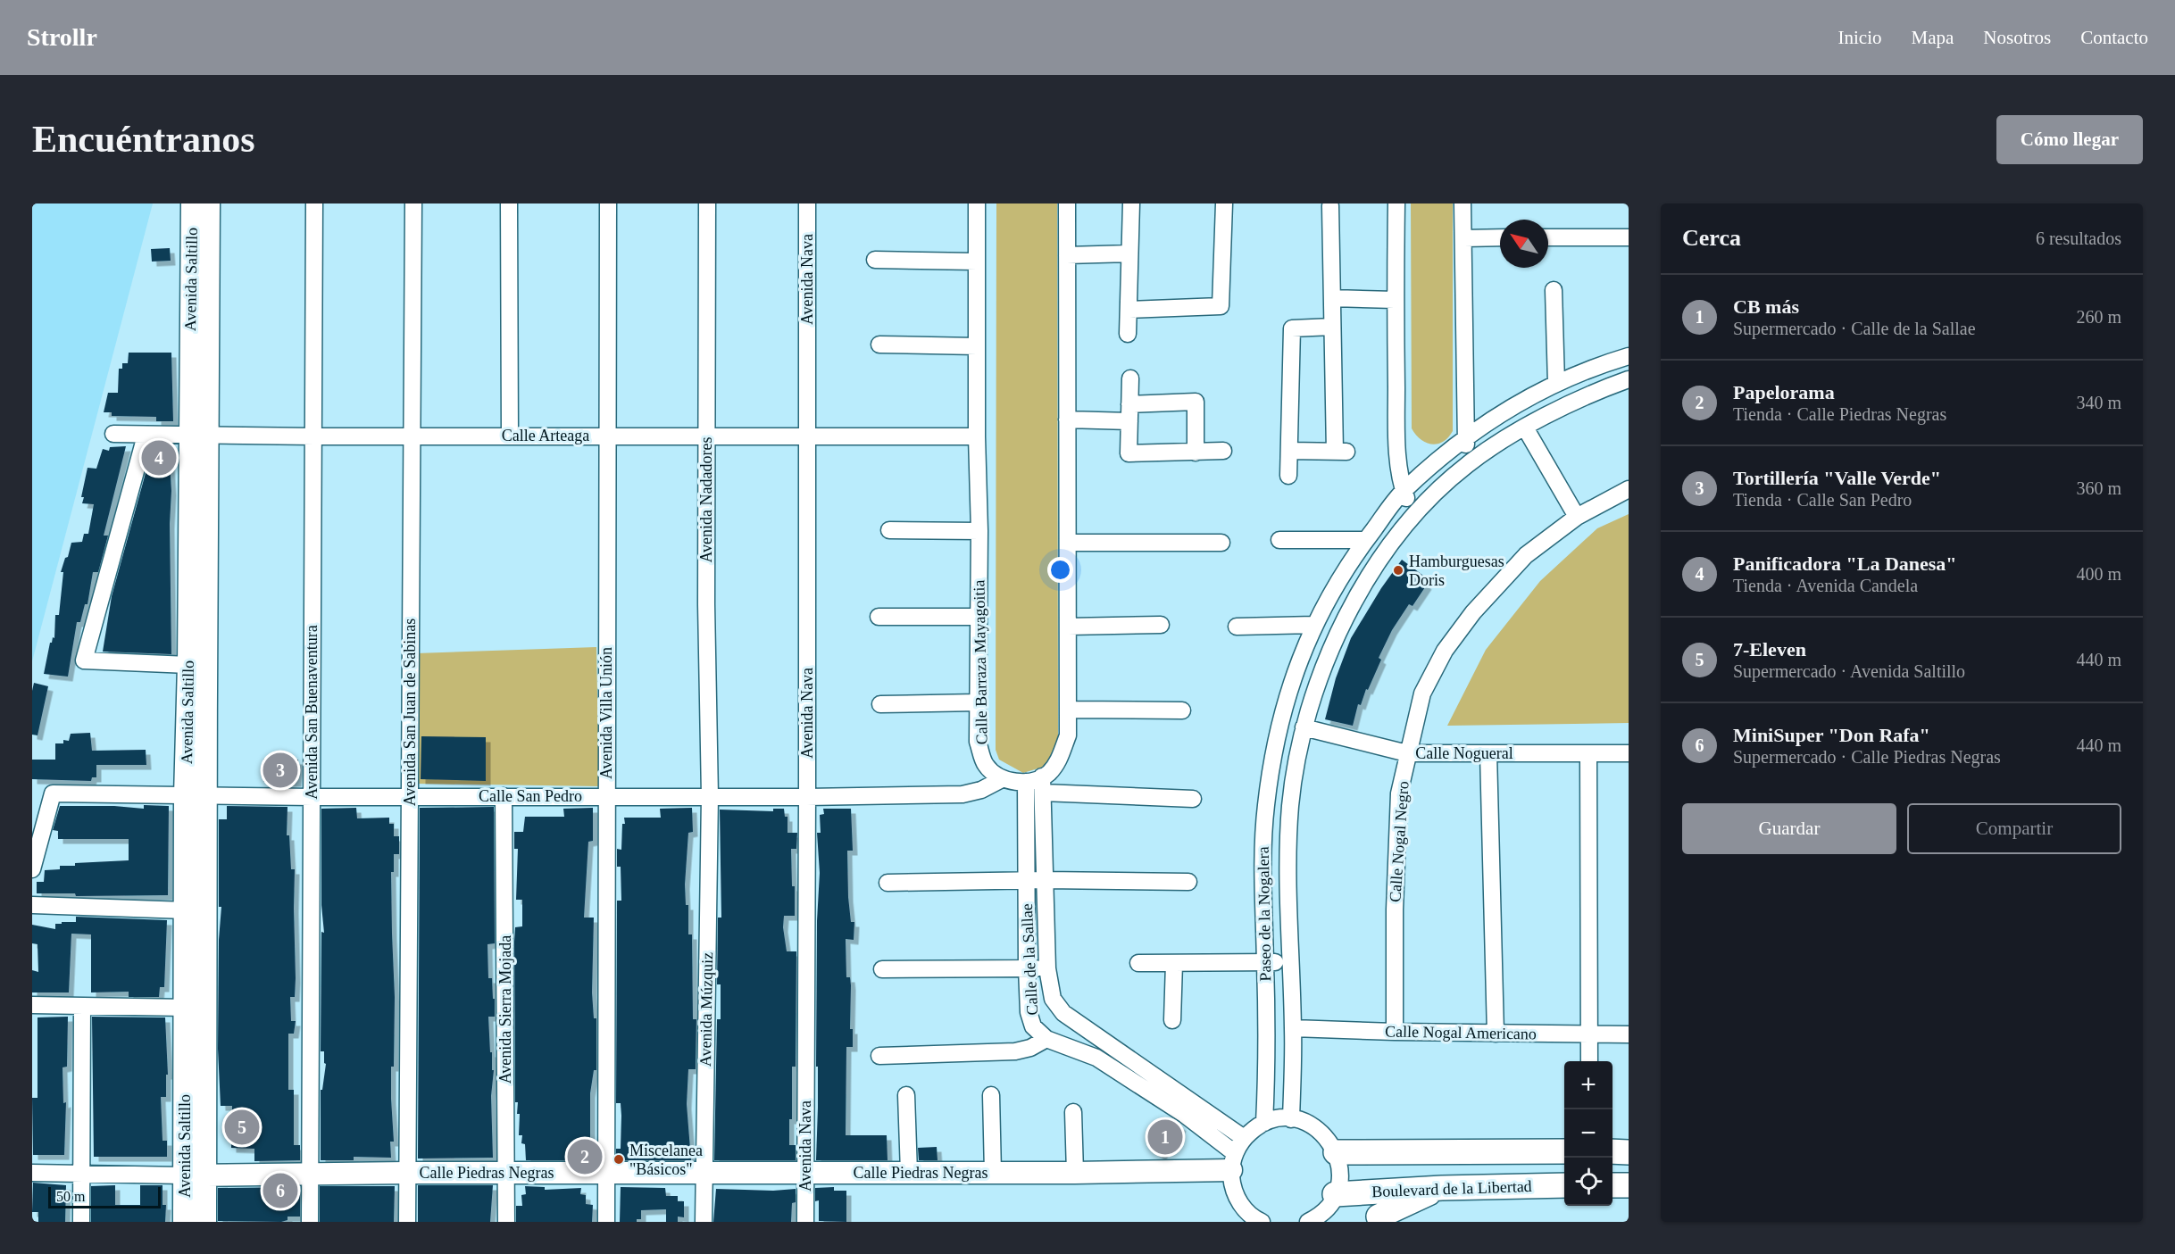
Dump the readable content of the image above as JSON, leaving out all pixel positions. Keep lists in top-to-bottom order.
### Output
{
  "streets": {
    "main road": ["Boulevard de la Libertad"],
    "street": [
      "Avenida Saltillo",
      "Avenida Nava",
      "Calle Arteaga",
      "Avenida Nadadores",
      "Calle Barraza Mayagoitia",
      "Avenida San Buenaventura",
      "Avenida San Juan de Sabinas",
      "Avenida Villa Unión",
      "Calle Nogueral",
      "Calle San Pedro",
      "Calle Nogal Negro",
      "Paseo de la Nogalera",
      "Calle de la Sallae",
      "Avenida Sierra Mojada",
      "Avenida Múzquiz",
      "Calle Nogal Americano",
      "Calle Piedras Negras"
    ]
  },
  "crossings": [
    ["Avenida Saltillo", "Calle Arteaga"],
    ["Avenida Saltillo", "Calle San Pedro"],
    ["Avenida Saltillo", "Calle Piedras Negras"],
    ["Avenida Nava", "Calle Arteaga"],
    ["Avenida Nava", "Calle San Pedro"],
    ["Avenida Nava", "Calle Piedras Negras"],
    ["Calle Arteaga", "Avenida Nadadores"],
    ["Calle Arteaga", "Calle Barraza Mayagoitia"],
    ["Calle Arteaga", "Avenida San Buenaventura"],
    ["Calle Arteaga", "Avenida San Juan de Sabinas"],
    ["Calle Arteaga", "Avenida Villa Unión"],
    ["Avenida Nadadores", "Calle San Pedro"],
    ["Avenida Nadadores", "Avenida Múzquiz"],
    ["Calle Barraza Mayagoitia", "Calle San Pedro"],
    ["Avenida San Buenaventura", "Calle San Pedro"],
    ["Avenida San Buenaventura", "Calle Piedras Negras"],
    ["Avenida San Juan de Sabinas", "Calle San Pedro"],
    ["Avenida San Juan de Sabinas", "Calle Piedras Negras"],
    ["Avenida Villa Unión", "Calle San Pedro"],
    ["Avenida Villa Unión", "Calle Piedras Negras"],
    ["Calle Nogueral", "Calle Nogal Negro"],
    ["Calle Nogueral", "Paseo de la Nogalera"],
    ["Calle San Pedro", "Avenida Sierra Mojada"],
    ["Calle San Pedro", "Avenida Múzquiz"],
    ["Calle Nogal Negro", "Calle Nogal Americano"],
    ["Paseo de la Nogalera", "Calle Nogal Americano"],
    ["Avenida Sierra Mojada", "Calle Piedras Negras"],
    ["Avenida Múzquiz", "Calle Piedras Negras"]
  ],
  "places": ["Hamburguesas Doris", "Miscelanea \"Básicos\""],
  "scale_bar": "50 m",
  "north": "top left",
  "page": {
    "header": "Strollr",
    "nav": [
      "Inicio",
      "Mapa",
      "Nosotros",
      "Contacto"
    ],
    "buttons": [
      "Cómo llegar",
      ["Guardar", "Compartir"]
    ],
    "title": "Encuéntranos",
    "heading": ["Cerca", "6 resultados"],
    "list": [
      {
        "mark": "1",
        "name": "CB más",
        "note": "Supermercado · Calle de la Sallae",
        "value": "260 m"
      },
      {
        "mark": "2",
        "name": "Papelorama",
        "note": "Tienda · Calle Piedras Negras",
        "value": "340 m"
      },
      {
        "mark": "3",
        "name": "Tortillería \"Valle Verde\"",
        "note": "Tienda · Calle San Pedro",
        "value": "360 m"
      },
      {
        "mark": "4",
        "name": "Panificadora \"La Danesa\"",
        "note": "Tienda · Avenida Candela",
        "value": "400 m"
      },
      {
        "mark": "5",
        "name": "7-Eleven",
        "note": "Supermercado · Avenida Saltillo",
        "value": "440 m"
      },
      {
        "mark": "6",
        "name": "MiniSuper \"Don Rafa\"",
        "note": "Supermercado · Calle Piedras Negras",
        "value": "440 m"
      }
    ],
    "pins": [
      "4",
      "3",
      "5",
      "1",
      "2",
      "6"
    ],
    "map_buttons": ["+", "−"],
    "scale": "50 m"
  }
}
